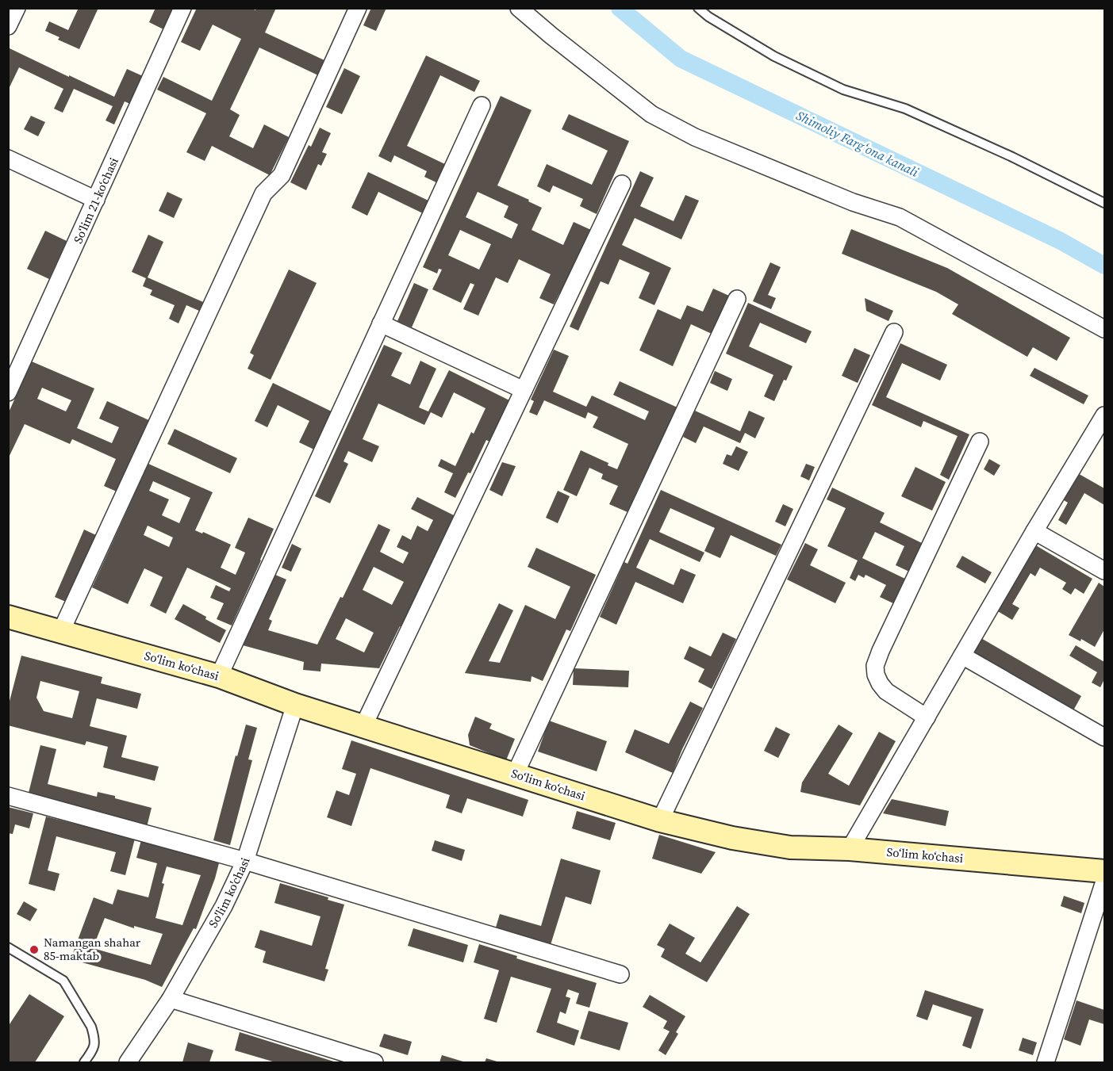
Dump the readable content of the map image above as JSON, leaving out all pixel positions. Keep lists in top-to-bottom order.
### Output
{
  "streets": {
    "street": ["Soʻlim 21-koʻchasi", "Soʻlim koʻchasi", "So'lim ko'chasi"]
  },
  "crossings": [
    ["Soʻlim koʻchasi", "So'lim ko'chasi"]
  ],
  "water": ["Shimoliy Fargʻona kanali"],
  "places": ["Namangan shahar 85-maktab"]
}
